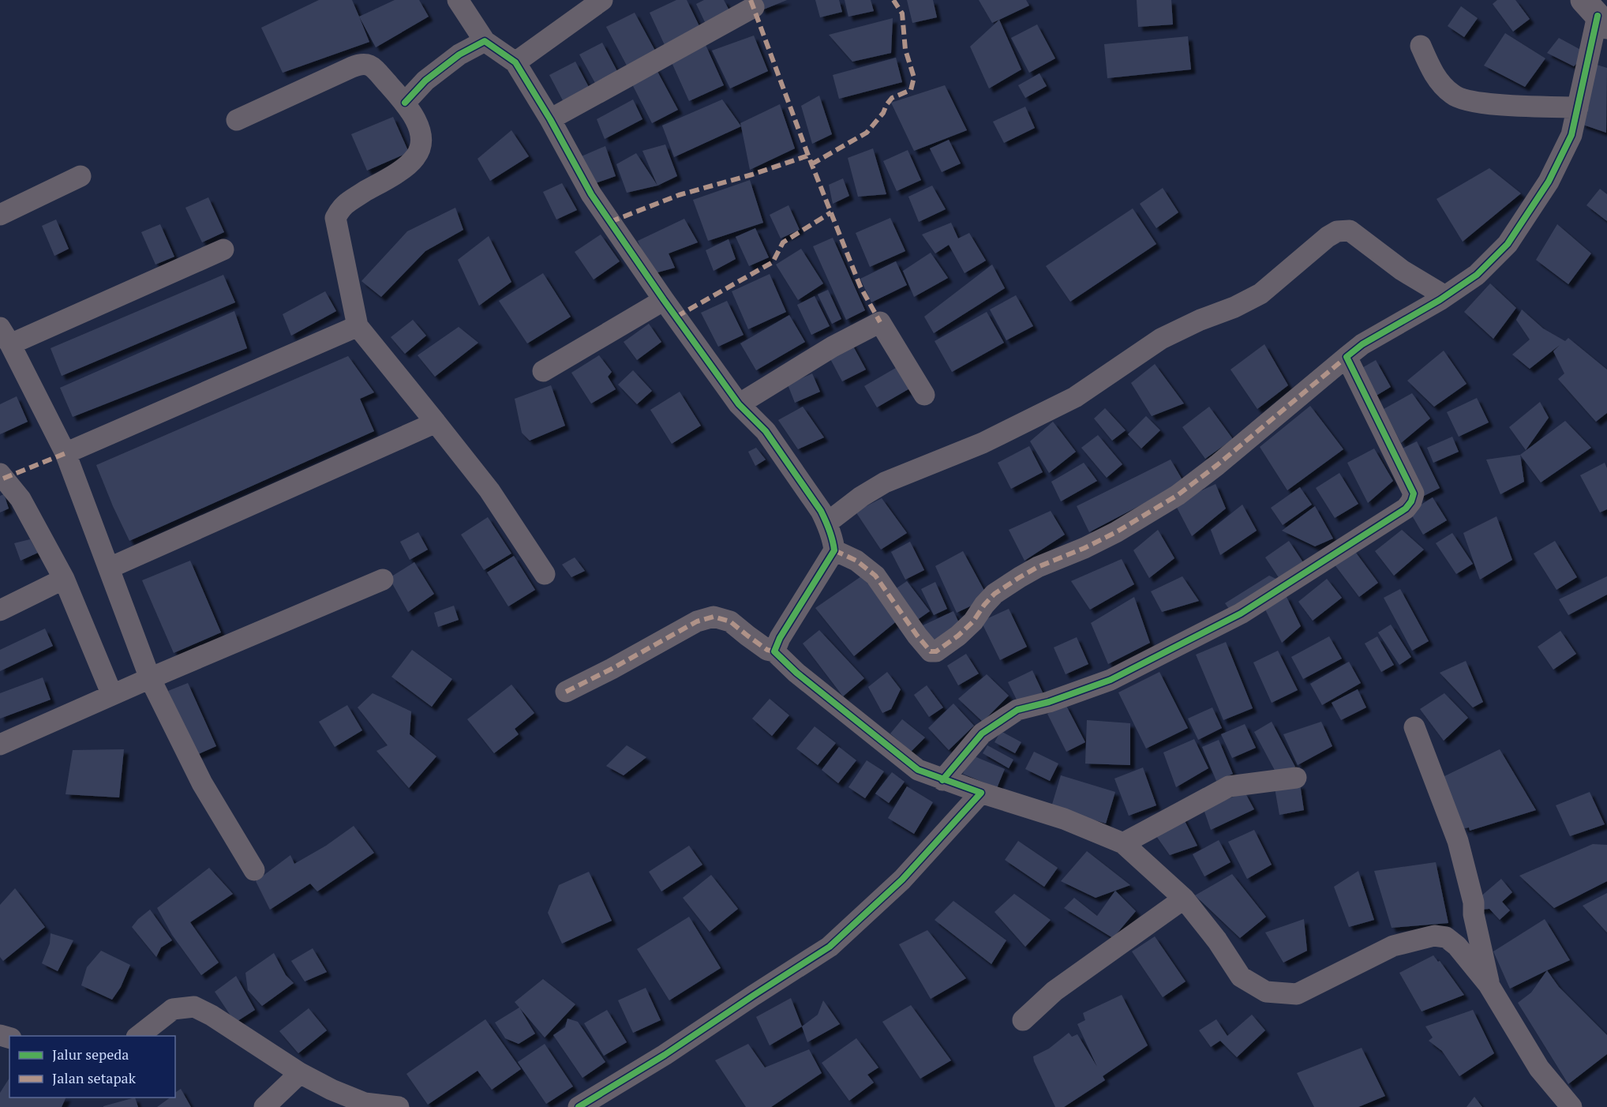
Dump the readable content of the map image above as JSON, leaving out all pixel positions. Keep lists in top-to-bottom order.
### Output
{
  "legend": ["Jalur sepeda", "Jalan setapak"]
}
